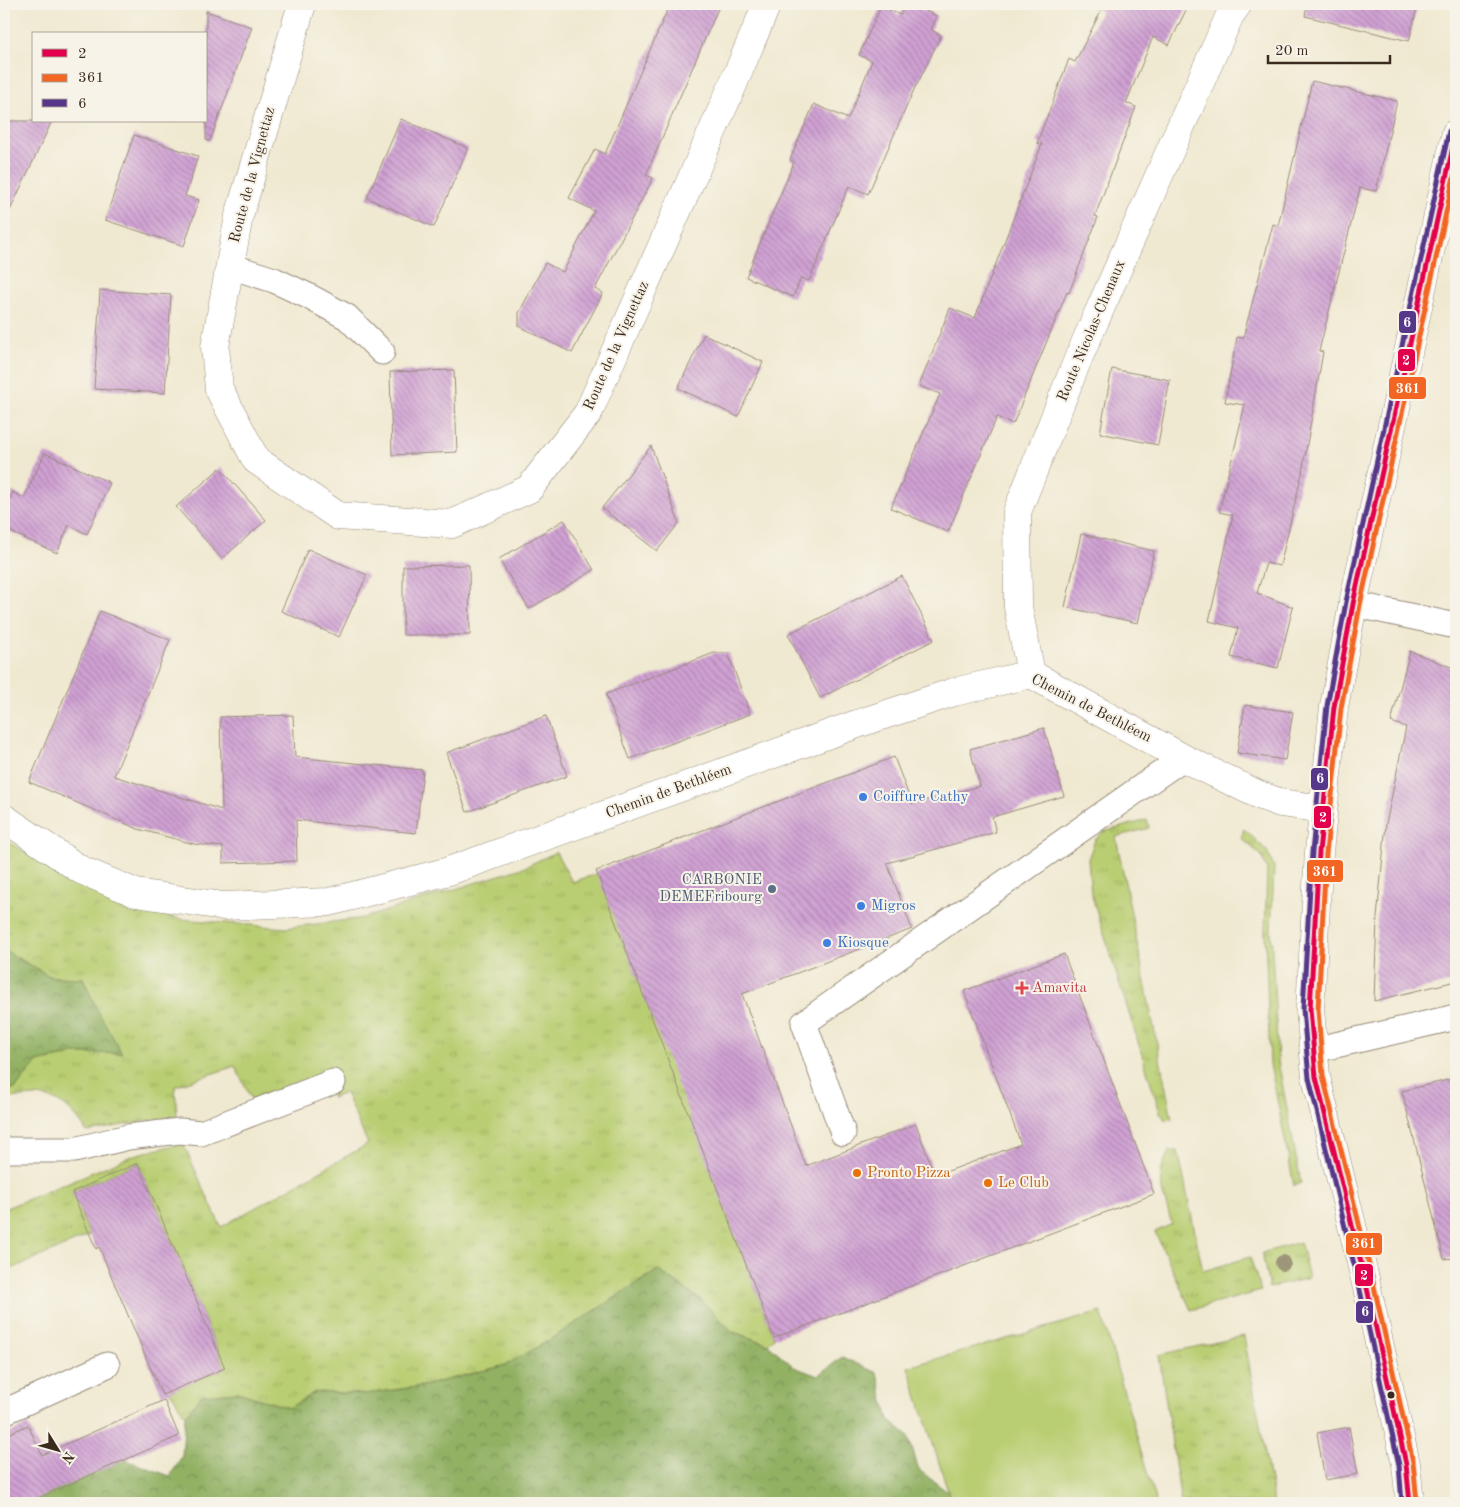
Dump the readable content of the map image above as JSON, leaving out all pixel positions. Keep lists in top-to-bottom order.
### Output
{
  "streets": {
    "street": ["Route de la Vignettaz", "Route Nicolas-Chenaux", "Chemin de Bethléem"]
  },
  "crossings": [
    ["Route Nicolas-Chenaux", "Chemin de Bethléem"]
  ],
  "places": {
    "other": [
      "Coiffure Cathy",
      "CARBONIE DEMEFribourg",
      "Migros",
      "Kiosque",
      "Pronto Pizza",
      "Le Club"
    ],
    "health": ["Amavita"]
  },
  "lines": ["transit line 6", "transit line 2", "transit line 361"],
  "legend": ["2", "361", "6"],
  "scale_bar": "20 m",
  "north": "bottom right"
}
